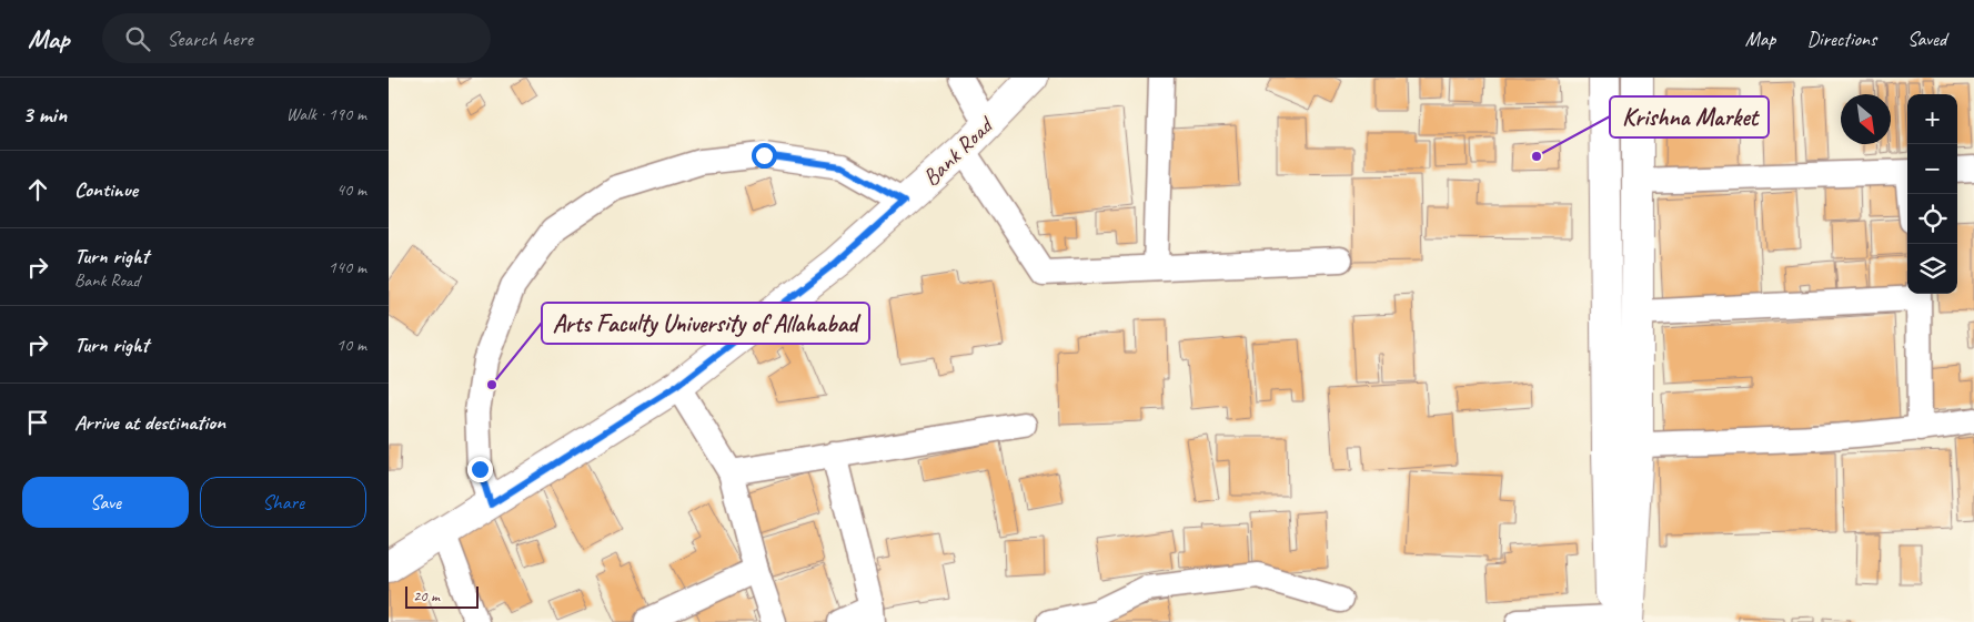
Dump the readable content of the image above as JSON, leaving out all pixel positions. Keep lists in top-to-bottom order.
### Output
{
  "streets": {
    "main road": ["Bank Road"]
  },
  "places": ["Krishna Market", "Arts Faculty University of Allahabad"],
  "scale_bar": "20 m",
  "north": "bottom right",
  "page": {
    "header": "Map",
    "search": "Search here",
    "nav": ["Map", "Directions", "Saved"],
    "heading": ["3 min", "Walk · 190 m"],
    "map_buttons": ["+", "−"],
    "list": [
      ["Continue", "40 m"],
      ["Turn right", "Bank Road", "140 m"],
      ["Turn right", "10 m"],
      "Arrive at destination"
    ],
    "buttons": ["Save", "Share"],
    "scale": "20 m"
  }
}
